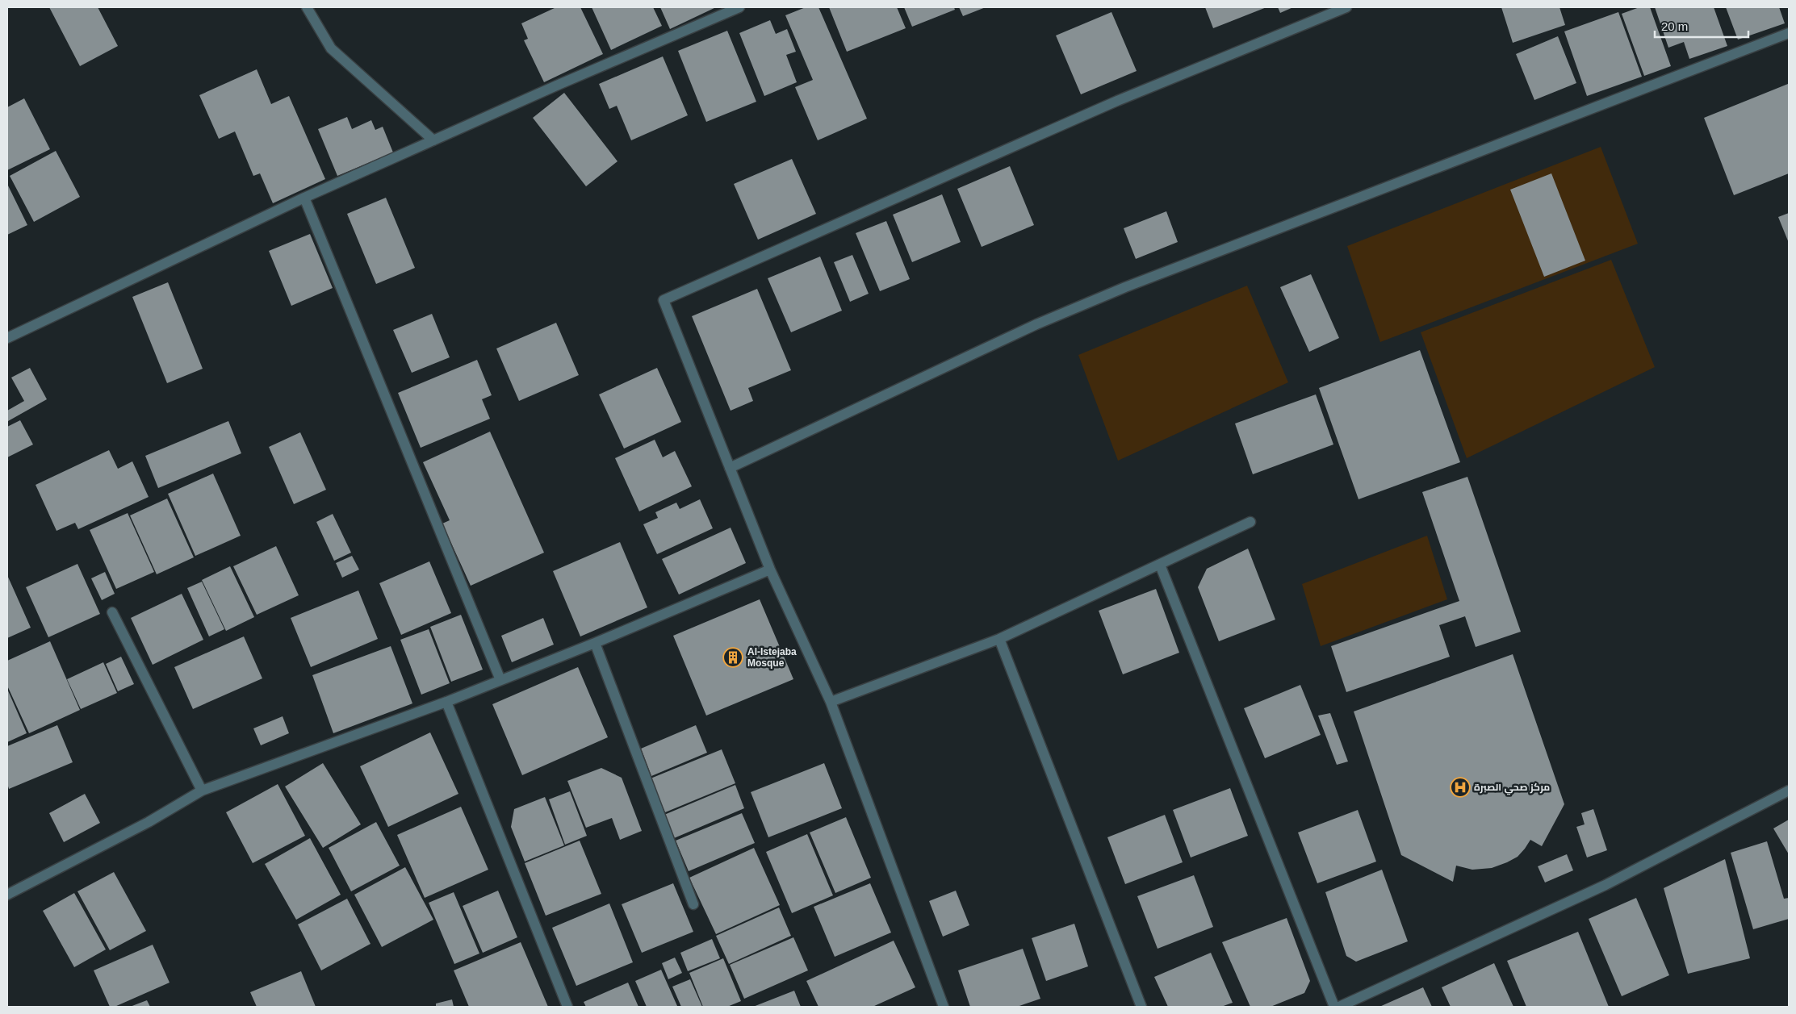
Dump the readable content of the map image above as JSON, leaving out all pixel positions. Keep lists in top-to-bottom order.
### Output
{
  "places": {
    "building": ["Al-Istejaba Mosque"],
    "hospital": ["مركز صحي الصبرة"]
  },
  "scale_bar": "20 m"
}
